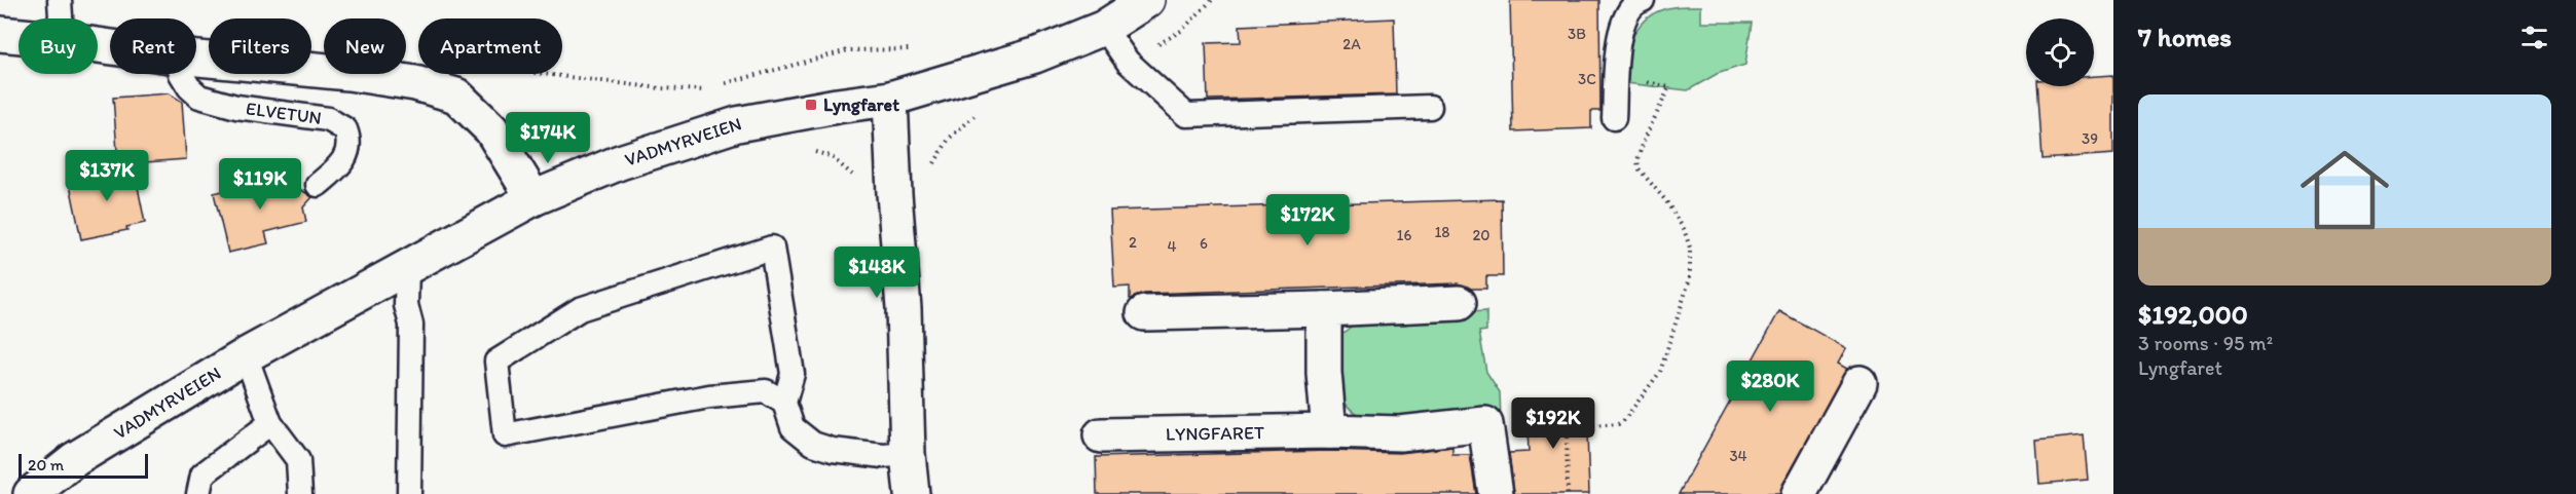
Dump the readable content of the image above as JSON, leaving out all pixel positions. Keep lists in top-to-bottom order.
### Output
{
  "streets": {
    "street": ["VADMYRVEIEN", "LYNGFARET"],
    "lane": ["ELVETUN"]
  },
  "places": {
    "transit": ["Lyngfaret"]
  },
  "house_numbers": [
    "3B",
    "2A",
    "3C",
    "39",
    "18",
    "16",
    "20",
    "2",
    "6",
    "4",
    "34"
  ],
  "scale_bar": "20 m",
  "page": {
    "heading": "7 homes",
    "chip": [
      "Buy",
      "Rent",
      "Filters",
      "New",
      "Apartment"
    ],
    "list": [
      {
        "name": "$192,000",
        "note": "3 rooms · 95 m² · Lyngfaret"
      }
    ],
    "price": [
      "$174K",
      "$137K",
      "$119K",
      "$172K",
      "$148K",
      "$280K",
      "$192K"
    ],
    "scale": "20 m"
  }
}
